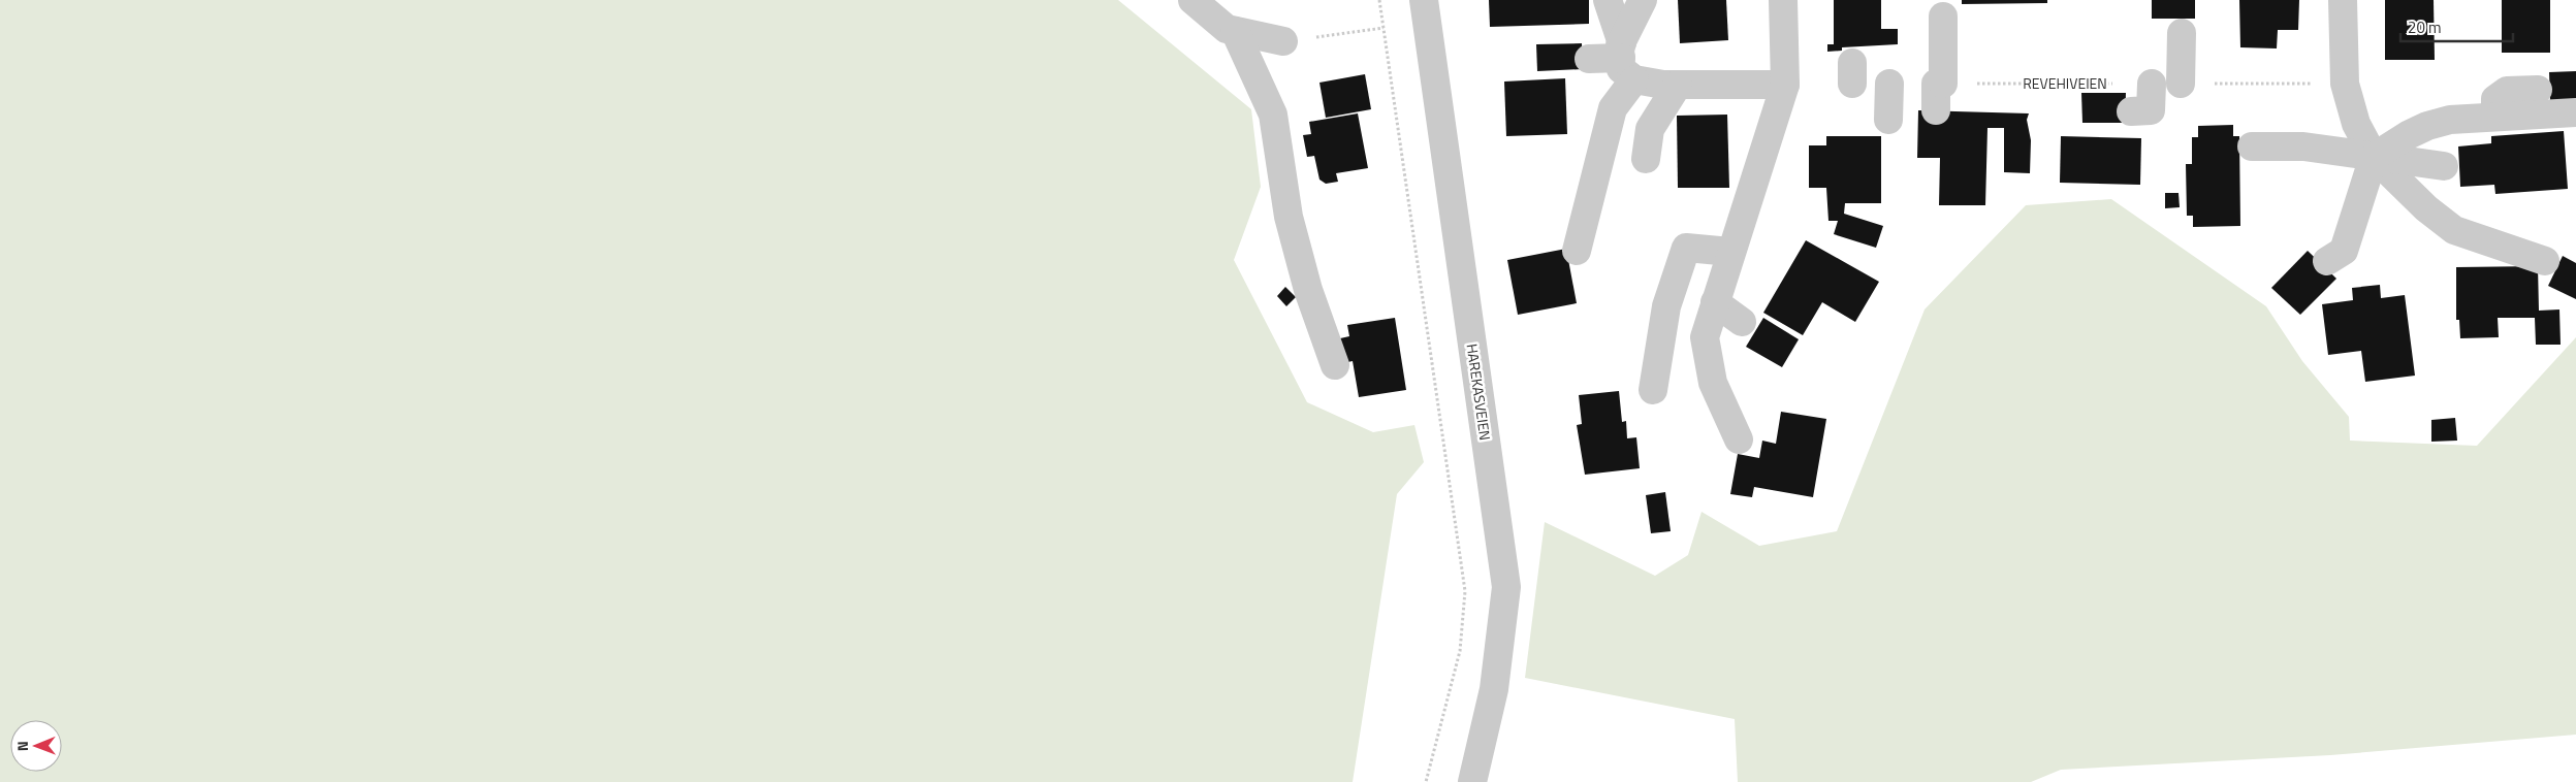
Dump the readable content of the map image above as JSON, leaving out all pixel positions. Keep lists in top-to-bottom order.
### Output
{
  "streets": {
    "street": ["HAREKASVEIEN"],
    "path": ["REVEHIVEIEN"]
  },
  "scale_bar": "20 m",
  "north": "left"
}
